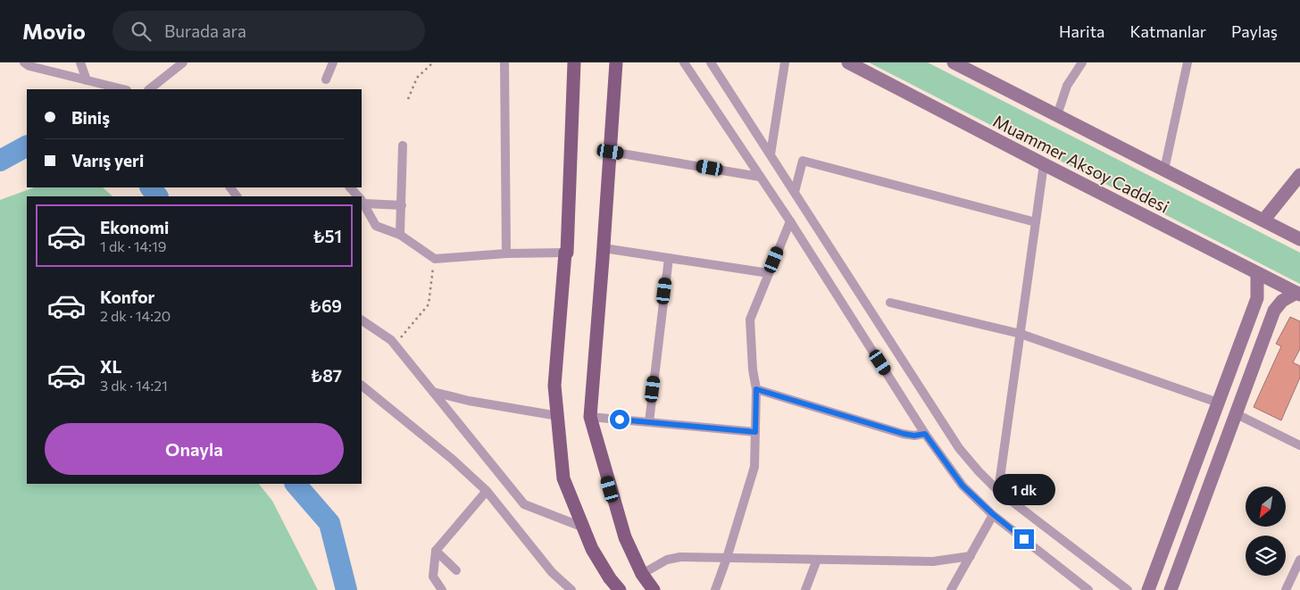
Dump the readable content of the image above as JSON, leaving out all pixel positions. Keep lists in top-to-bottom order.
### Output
{
  "streets": {
    "main road": ["Muammer Aksoy Caddesi"]
  },
  "north": "bottom left",
  "page": {
    "header": "Movio",
    "search": "Burada ara",
    "nav": ["Harita", "Katmanlar", "Paylaş"],
    "banner": ["Biniş", "Varış yeri"],
    "list": [
      {
        "name": "Ekonomi",
        "note": "1 dk · 14:19",
        "value": "₺51"
      },
      {
        "name": "Konfor",
        "note": "2 dk · 14:20",
        "value": "₺69"
      },
      {
        "name": "XL",
        "note": "3 dk · 14:21",
        "value": "₺87"
      }
    ],
    "buttons": "Onayla",
    "bubble": "1 dk"
  }
}
